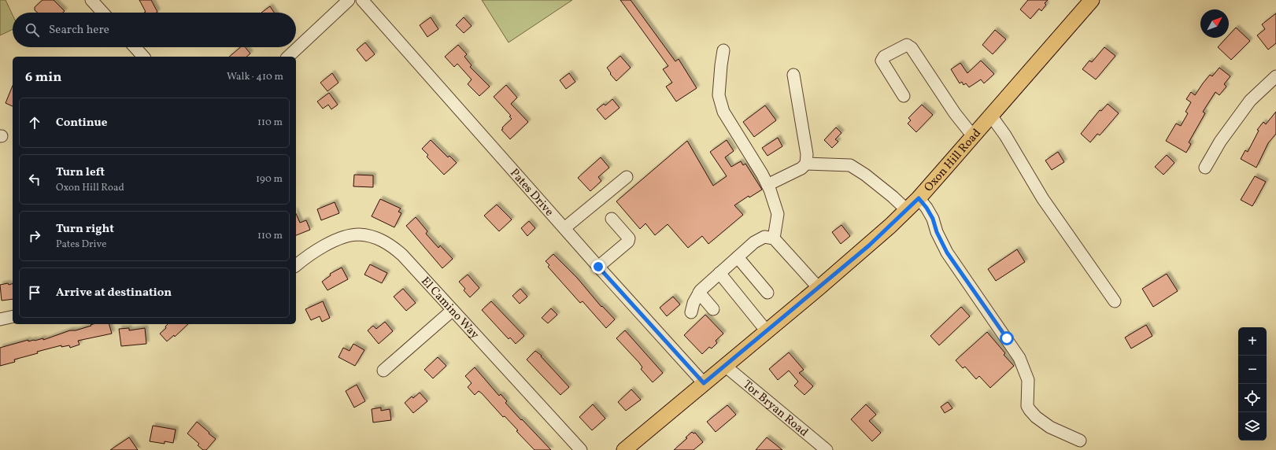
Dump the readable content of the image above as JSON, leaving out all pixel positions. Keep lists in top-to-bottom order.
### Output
{
  "streets": {
    "main road": ["Oxon Hill Road"],
    "street": ["Pates Drive", "El Camino Way", "Tor Bryan Road"]
  },
  "crossings": [
    ["Oxon Hill Road", "Pates Drive"],
    ["Oxon Hill Road", "Tor Bryan Road"]
  ],
  "north": "top right",
  "page": {
    "search": "Search here",
    "heading": ["6 min", "Walk · 410 m"],
    "list": [
      ["Continue", "110 m"],
      ["Turn left", "Oxon Hill Road", "190 m"],
      ["Turn right", "Pates Drive", "110 m"],
      "Arrive at destination"
    ],
    "map_buttons": ["+", "−"]
  }
}
